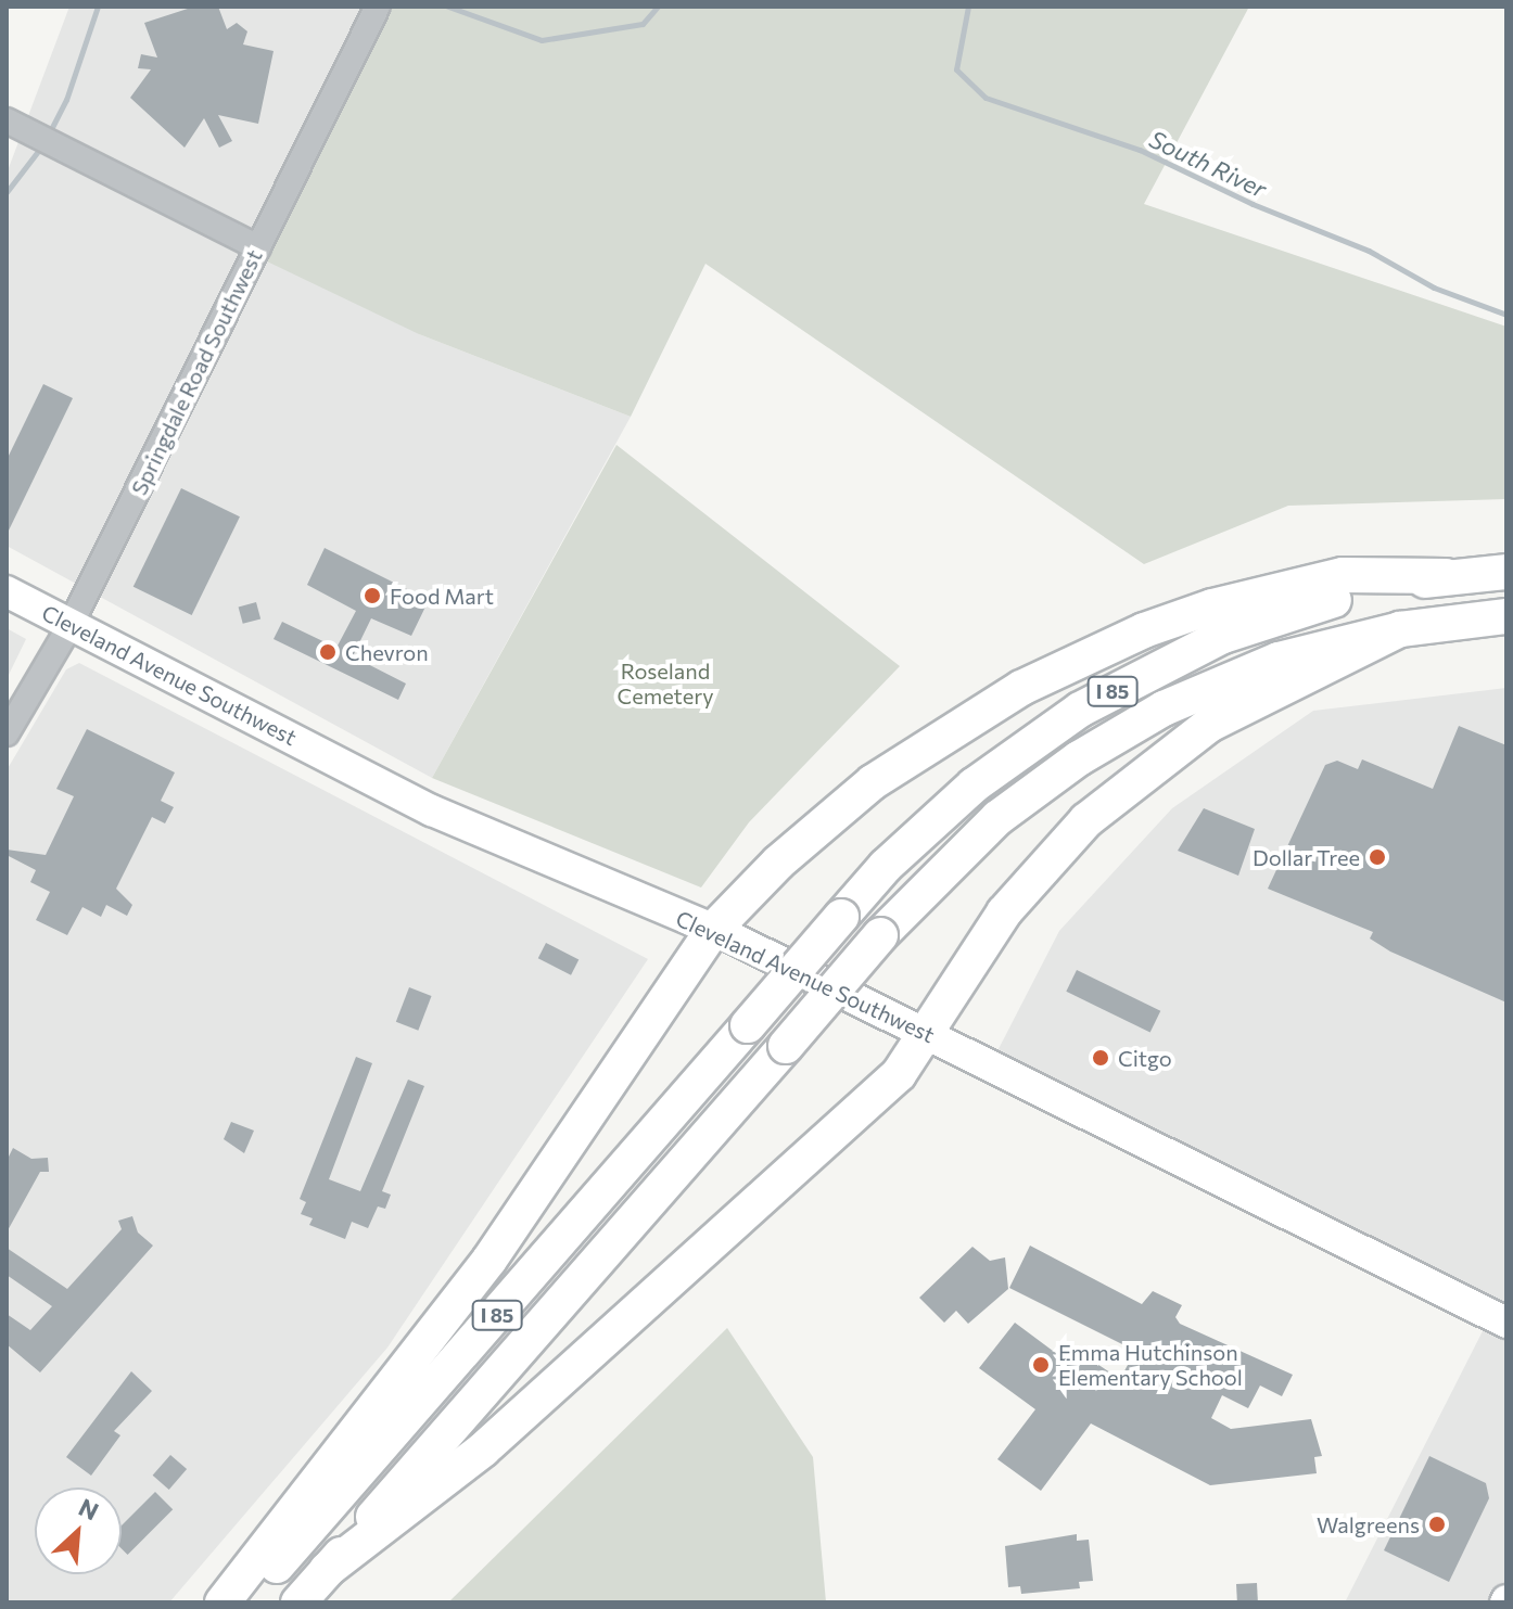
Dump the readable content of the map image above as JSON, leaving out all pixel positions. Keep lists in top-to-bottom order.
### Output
{
  "streets": {
    "highway": ["I 85"],
    "main road": ["Cleveland Avenue Southwest"],
    "street": ["Springdale Road Southwest"]
  },
  "crossings": [
    ["Springdale Road Southwest", "Cleveland Avenue Southwest"]
  ],
  "water": ["South River"],
  "parks": ["Roseland Cemetery"],
  "places": [
    "Food Mart",
    "Chevron",
    "Dollar Tree",
    "Citgo",
    "Emma Hutchinson Elementary School",
    "Walgreens"
  ],
  "north": "top right"
}
